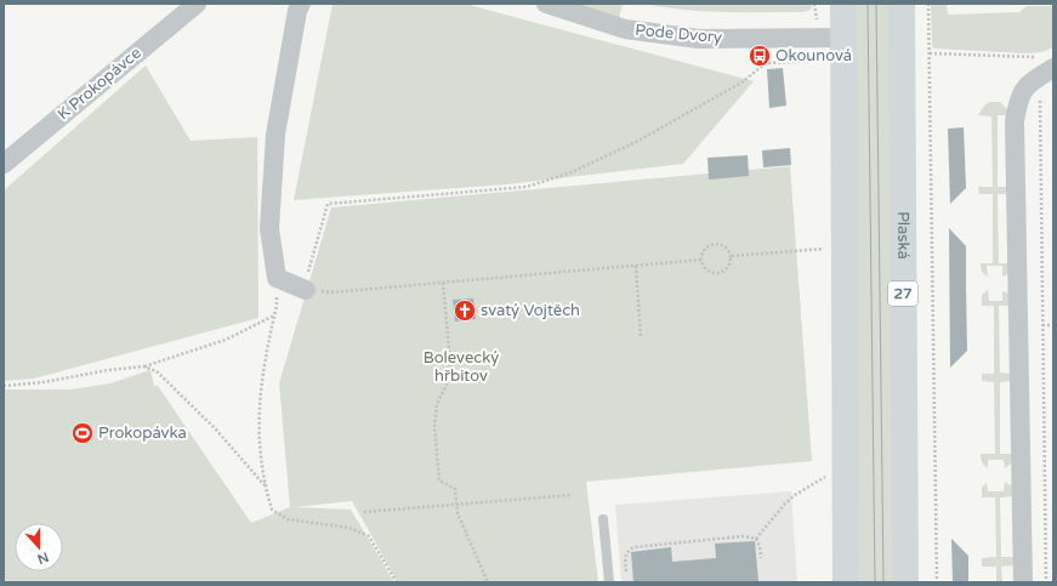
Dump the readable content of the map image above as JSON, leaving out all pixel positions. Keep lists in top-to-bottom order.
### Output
{
  "streets": {
    "main road": ["Plaská", "27"],
    "street": ["Pode Dvory", "K Prokopávce"]
  },
  "parks": ["Bolevecký hřbitov"],
  "places": {
    "bus stop": ["Okounová"],
    "church": ["svatý Vojtěch"],
    "sports": ["Prokopávka"]
  },
  "north": "bottom"
}
